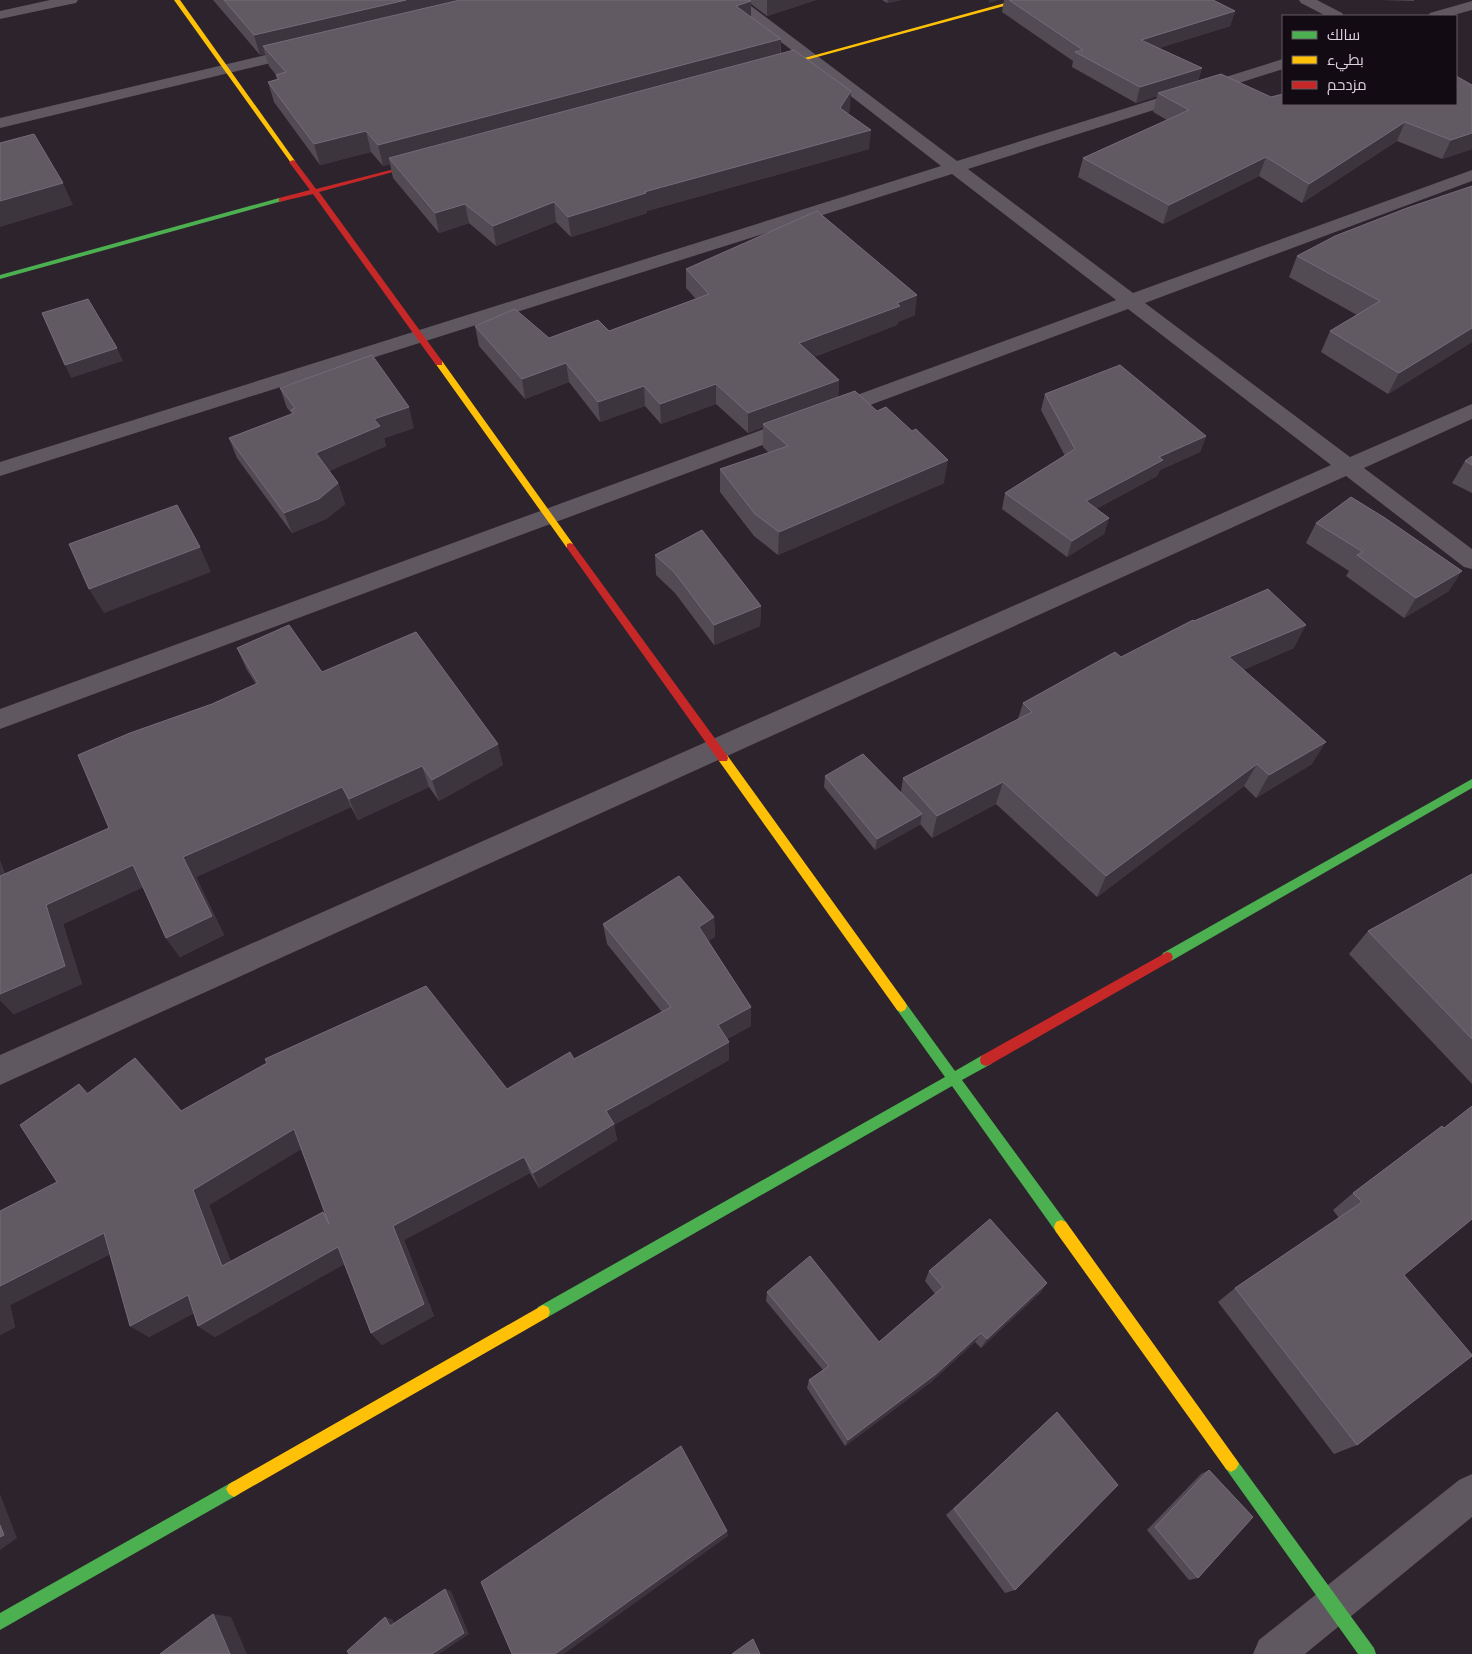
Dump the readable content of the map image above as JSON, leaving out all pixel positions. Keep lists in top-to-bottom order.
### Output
{
  "legend": ["سالك", "بطيء", "مزدحم"]
}
